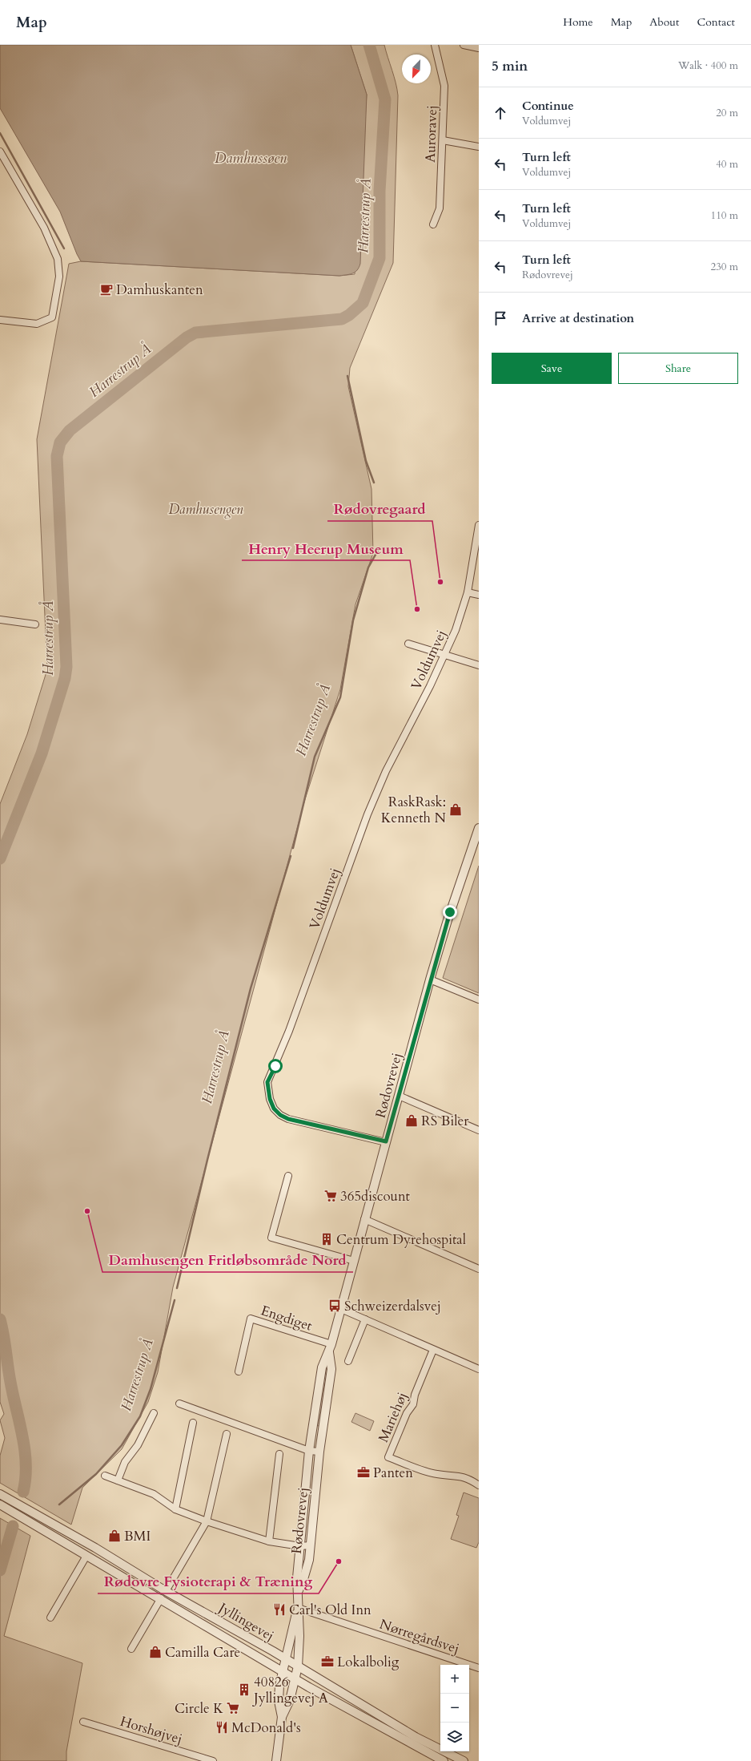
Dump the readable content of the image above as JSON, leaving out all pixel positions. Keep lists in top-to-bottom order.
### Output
{
  "streets": {
    "street": [
      "Auroravej",
      "Voldumvej",
      "Rødovrevej",
      "Engdiget",
      "Mariehøj",
      "Jyllingevej",
      "Nørregårdsvej",
      "Horshøjvej"
    ]
  },
  "crossings": [
    ["Voldumvej", "Rødovrevej"],
    ["Rødovrevej", "Engdiget"],
    ["Rødovrevej", "Jyllingevej"],
    ["Rødovrevej", "Nørregårdsvej"]
  ],
  "water": ["Damhussøen", "Harrestrup Å"],
  "parks": ["Damhusengen"],
  "places": {
    "cafe": ["Damhuskanten"],
    "other": [
      "Rødovregaard",
      "Henry Heerup Museum",
      "Damhusengen Fritløbsområde Nord",
      "Rødovre Fysioterapi & Træning"
    ],
    "shop": [
      "RaskRask: Kenneth N",
      "RS Biler",
      "BMI",
      "Camilla Care"
    ],
    "supermarket": ["365discount", "Circle K"],
    "building": ["Centrum Dyrehospital", "40826 Jyllingevej A"],
    "bus stop": ["Schweizerdalsvej"],
    "office": ["Panten", "Lokalbolig"],
    "restaurant": ["Carl's Old Inn", "McDonald's"]
  },
  "north": "bottom left",
  "page": {
    "header": "Map",
    "nav": [
      "Home",
      "Map",
      "About",
      "Contact"
    ],
    "heading": ["5 min", "Walk · 400 m"],
    "list": [
      ["Continue", "Voldumvej", "20 m"],
      ["Turn left", "Voldumvej", "40 m"],
      ["Turn left", "Voldumvej", "110 m"],
      ["Turn left", "Rødovrevej", "230 m"],
      "Arrive at destination"
    ],
    "buttons": ["Save", "Share"],
    "map_buttons": ["+", "−"]
  }
}
